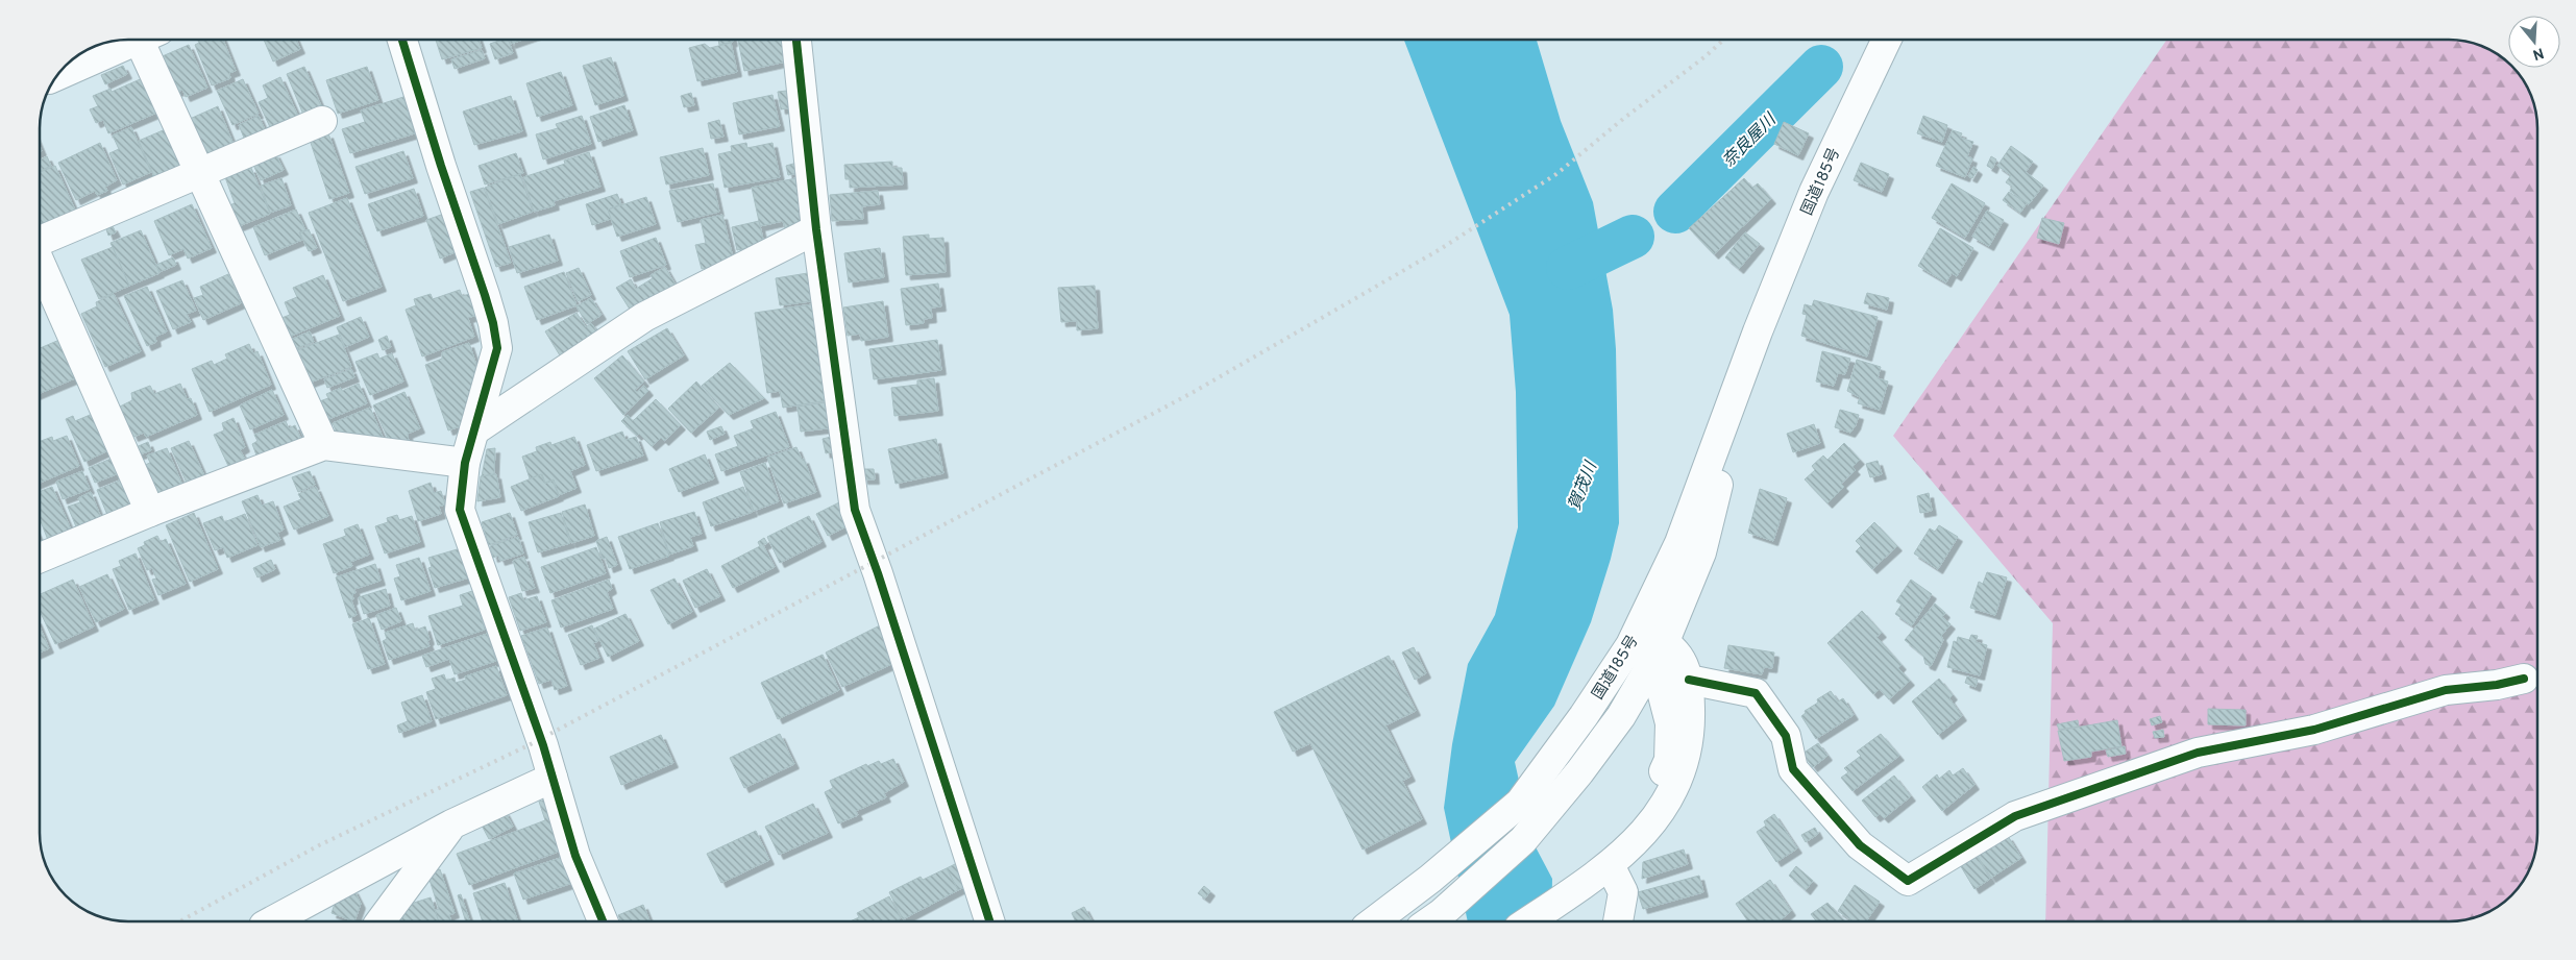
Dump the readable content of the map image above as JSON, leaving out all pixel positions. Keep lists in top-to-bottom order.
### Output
{
  "streets": {
    "main road": ["国道185号"]
  },
  "water": ["奈良屋川", "賀茂川"],
  "north": "bottom"
}
